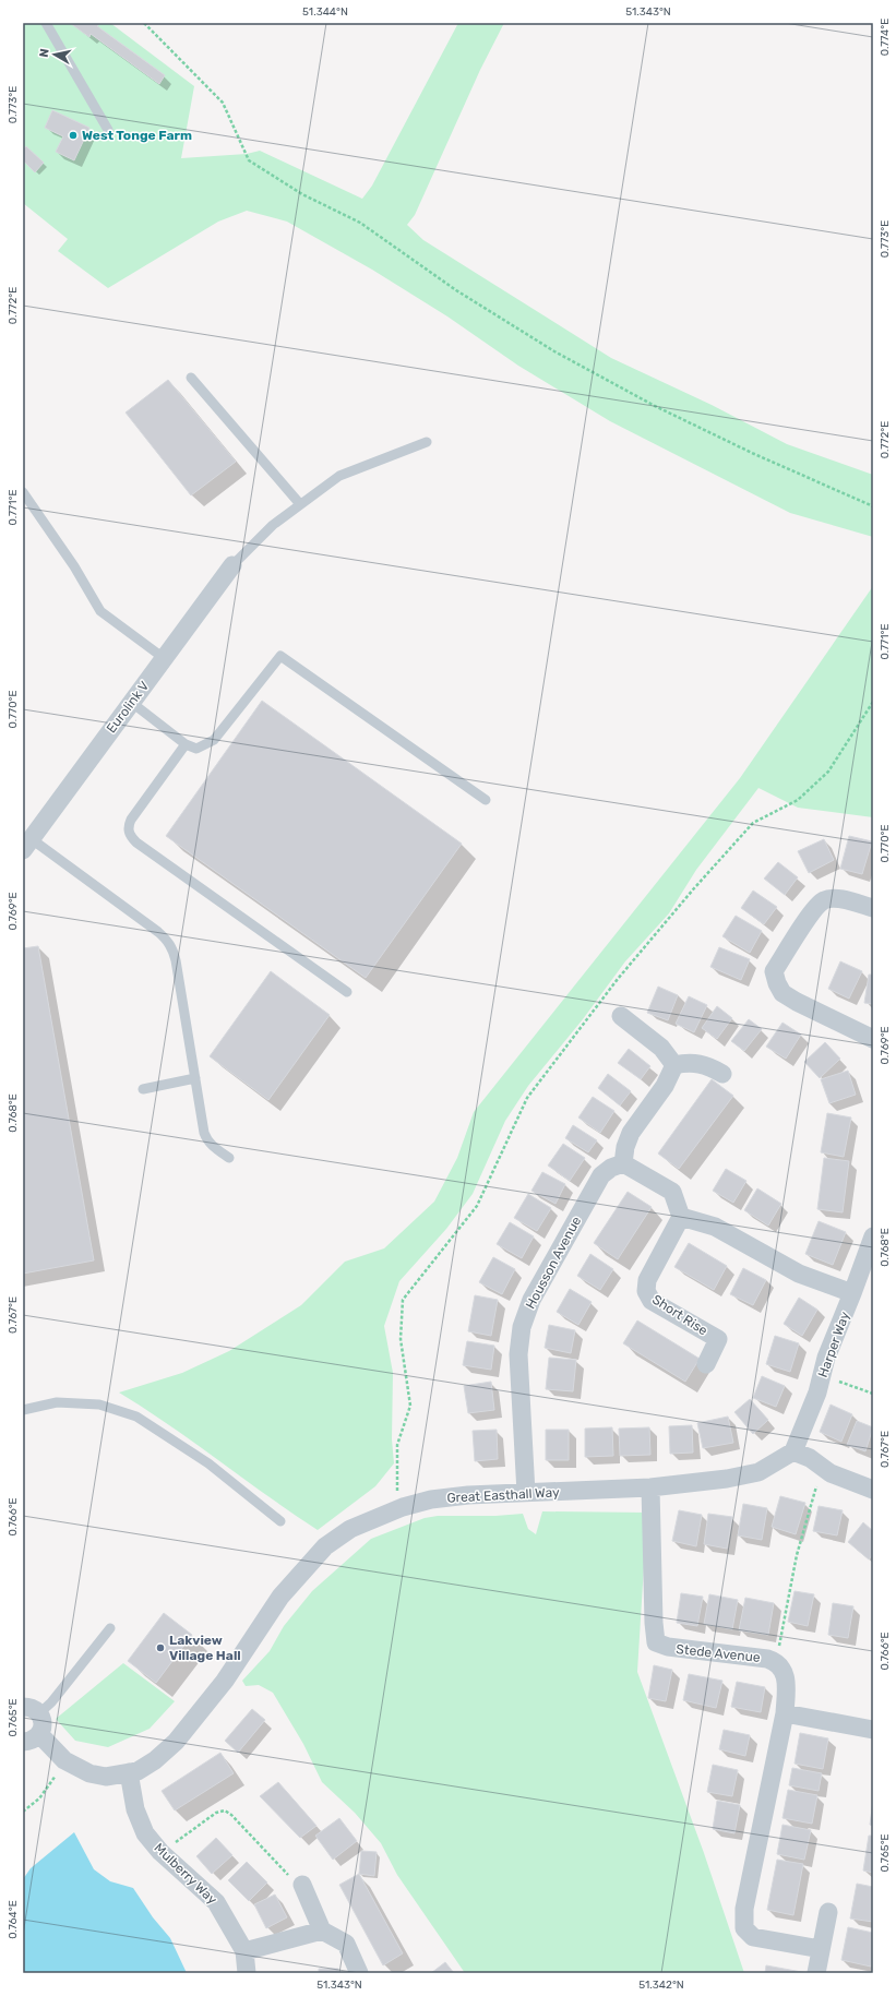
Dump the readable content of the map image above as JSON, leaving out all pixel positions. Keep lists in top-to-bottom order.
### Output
{
  "streets": {
    "street": [
      "Eurolink V",
      "Housson Avenue",
      "Short Rise",
      "Harper Way",
      "Great Easthall Way",
      "Stede Avenue",
      "Mulberry Way"
    ]
  },
  "crossings": [
    ["Housson Avenue", "Great Easthall Way"],
    ["Harper Way", "Great Easthall Way"],
    ["Great Easthall Way", "Stede Avenue"],
    ["Great Easthall Way", "Mulberry Way"]
  ],
  "places": ["West Tonge Farm", "Lakview Village Hall"],
  "north": "left",
  "coordinates": [
    "51.344°N",
    "51.343°N",
    "0.774°E",
    "0.773°E",
    "0.772°E",
    "0.771°E",
    "0.770°E",
    "0.769°E",
    "0.768°E",
    "0.767°E",
    "0.766°E",
    "0.765°E",
    "0.764°E",
    "51.342°N"
  ]
}
